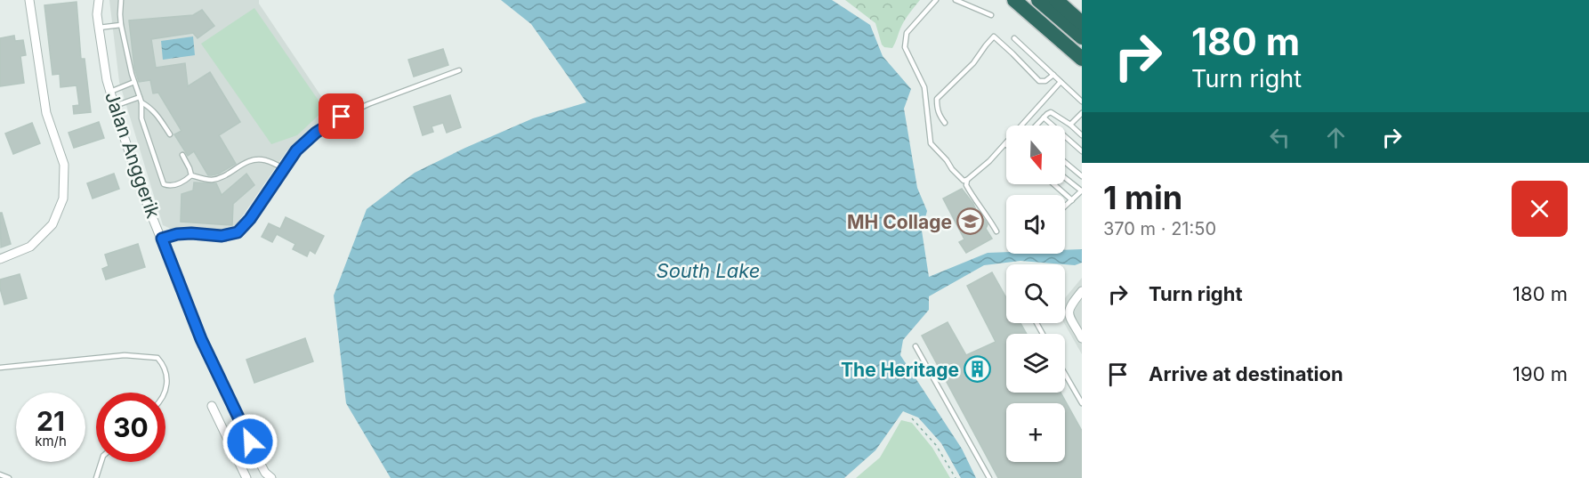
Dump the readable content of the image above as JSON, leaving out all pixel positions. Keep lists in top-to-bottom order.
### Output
{
  "streets": {
    "street": ["Jalan Anggerik"]
  },
  "water": ["South Lake"],
  "places": {
    "school or university": ["MH Collage"],
    "building": ["The Heritage"]
  },
  "north": "bottom",
  "page": {
    "turn": ["180 m", "Turn right"],
    "map_buttons": "+",
    "heading": ["1 min", "370 m · 21:50"],
    "list": [
      {
        "name": "Turn right",
        "value": "180 m"
      },
      {
        "name": "Arrive at destination",
        "value": "190 m"
      }
    ],
    "speed": "21 km/h",
    "limit": "30"
  }
}
